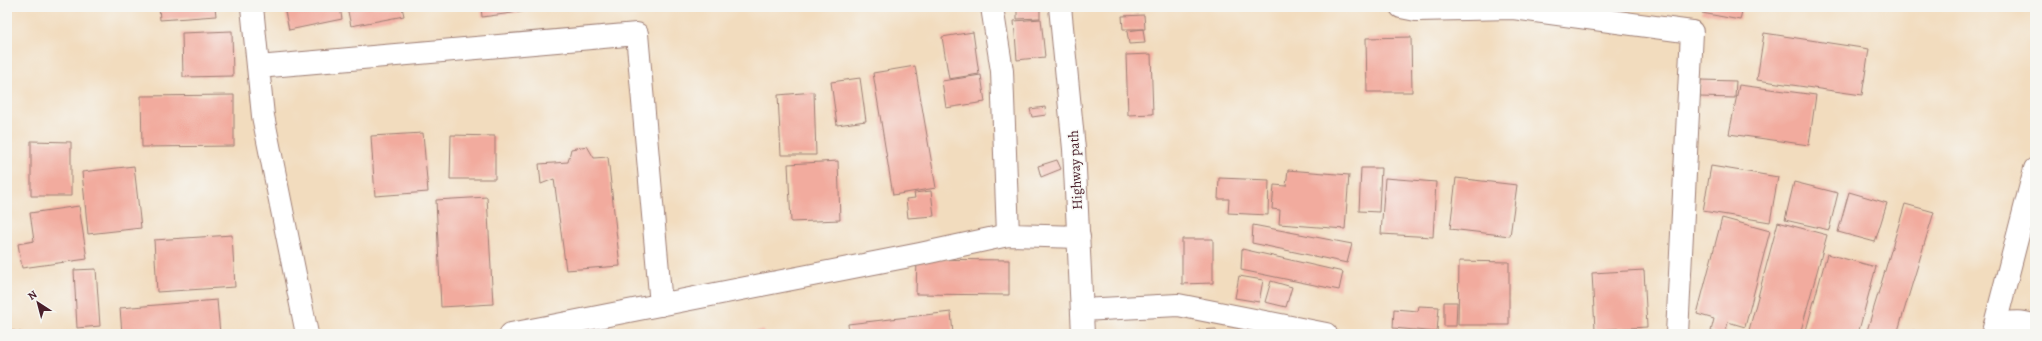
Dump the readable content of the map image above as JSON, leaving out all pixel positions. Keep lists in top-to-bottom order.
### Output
{
  "streets": {
    "street": ["Highway path"]
  },
  "north": "top left"
}
